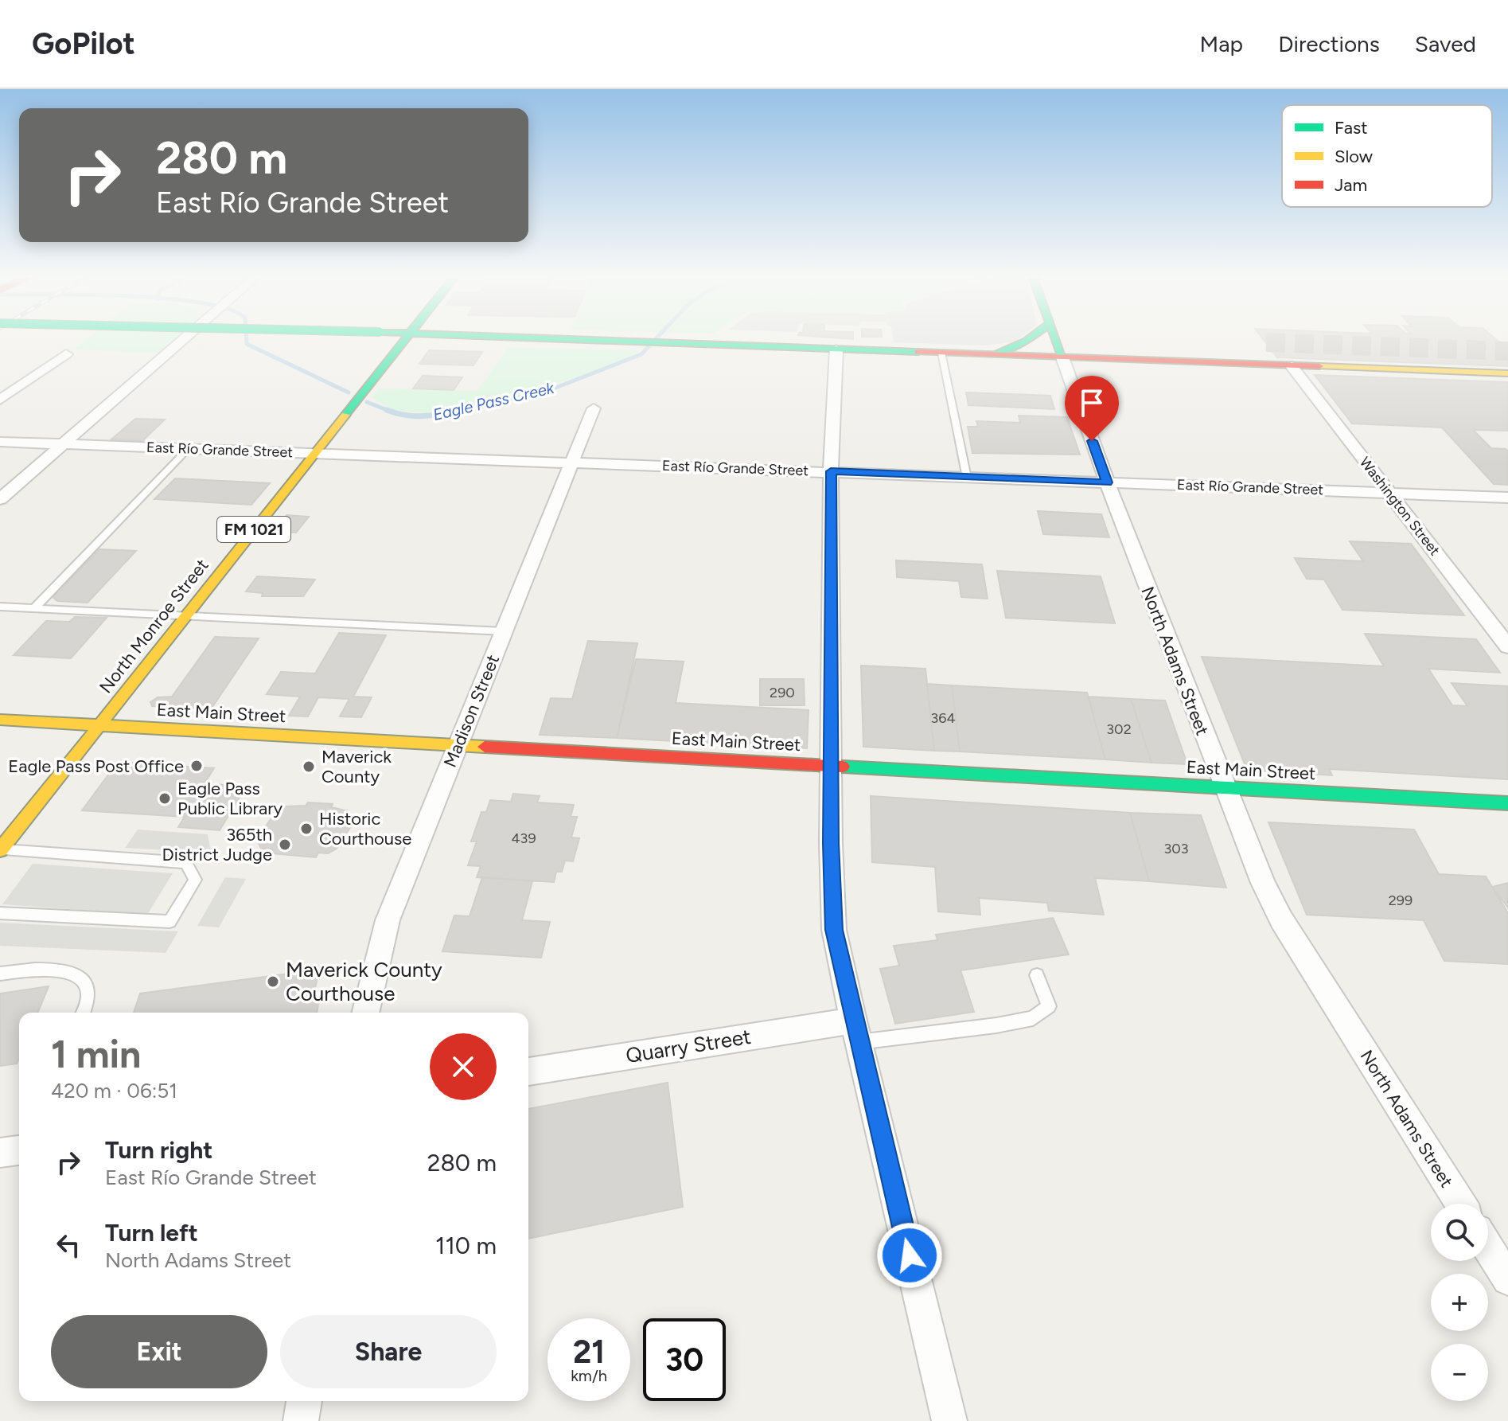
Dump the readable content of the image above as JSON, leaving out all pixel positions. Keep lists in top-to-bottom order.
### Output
{
  "streets": {
    "main road": ["FM 1021", "North Monroe Street", "East Main Street"],
    "street": [
      "East Río Grande Street",
      "Washington Street",
      "North Adams Street",
      "Madison Street",
      "Quarry Street"
    ]
  },
  "crossings": [
    ["East Río Grande Street", "Washington Street"],
    ["East Río Grande Street", "North Monroe Street"],
    ["East Río Grande Street", "North Adams Street"],
    ["East Río Grande Street", "Madison Street"],
    ["North Monroe Street", "East Main Street"],
    ["North Adams Street", "East Main Street"],
    ["Madison Street", "East Main Street"]
  ],
  "water": ["Eagle Pass Creek"],
  "places": [
    "Eagle Pass Post Office",
    "Maverick County",
    "Eagle Pass Public Library",
    "Historic Courthouse",
    "365th District Judge",
    "Maverick County Courthouse"
  ],
  "house_numbers": [
    "290",
    "364",
    "302",
    "439",
    "303",
    "299"
  ],
  "legend": ["Fast", "Slow", "Jam"],
  "page": {
    "header": "GoPilot",
    "nav": ["Map", "Directions", "Saved"],
    "turn": ["280 m", "East Río Grande Street"],
    "heading": ["1 min", "420 m · 06:51"],
    "list": [
      {
        "name": "Turn right",
        "note": "East Río Grande Street",
        "value": "280 m"
      },
      {
        "name": "Turn left",
        "note": "North Adams Street",
        "value": "110 m"
      }
    ],
    "map_buttons": ["+", "−"],
    "buttons": ["Exit", "Share"],
    "speed": "21 km/h",
    "limit": "30"
  }
}
